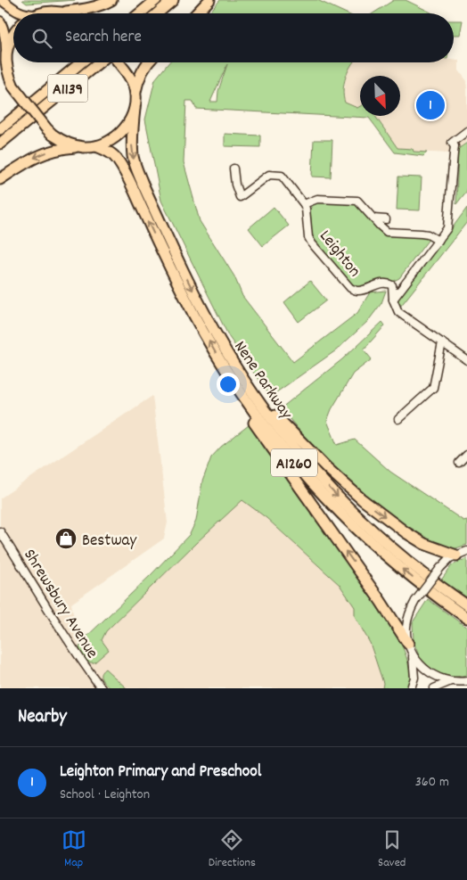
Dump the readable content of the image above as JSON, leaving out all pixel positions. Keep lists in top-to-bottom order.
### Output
{
  "streets": {
    "highway": ["A1139", "Nene Parkway", "A1260"],
    "street": ["Leighton", "Shrewsbury Avenue"]
  },
  "places": {
    "shop": ["Bestway"]
  },
  "north": "bottom right",
  "page": {
    "search": "Search here",
    "pins": "1",
    "heading": "Nearby",
    "list": [
      {
        "mark": "1",
        "name": "Leighton Primary and Preschool",
        "note": "School · Leighton",
        "value": "360 m"
      }
    ],
    "nav": ["Map", "Directions", "Saved"]
  }
}
